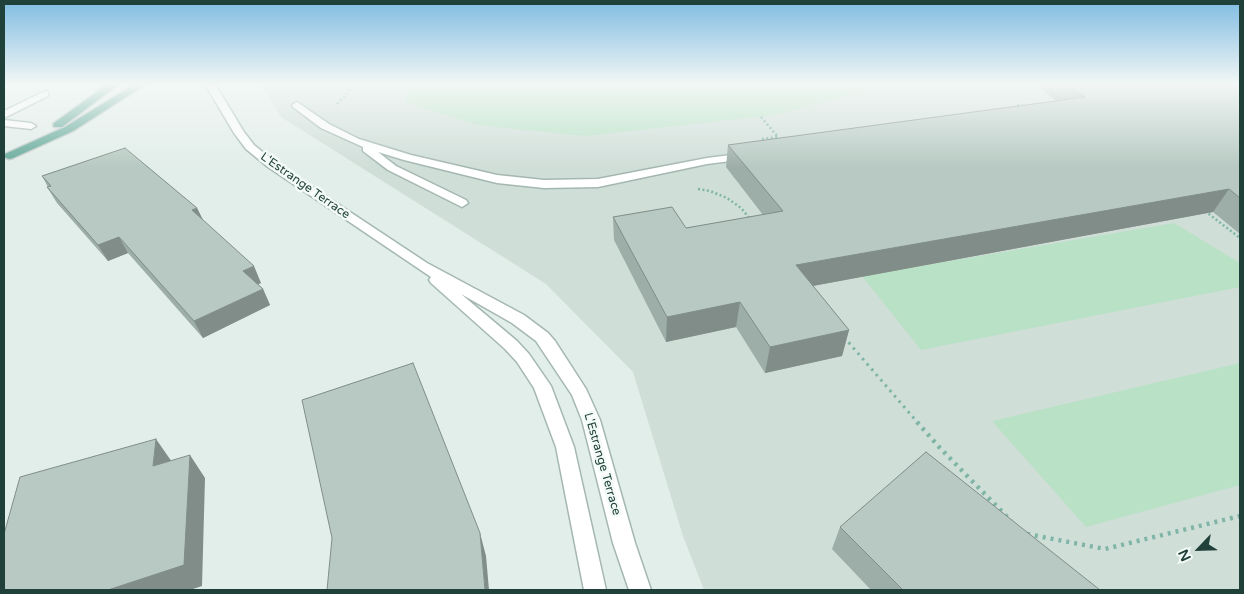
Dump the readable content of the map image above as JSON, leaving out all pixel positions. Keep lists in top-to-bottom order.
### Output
{
  "streets": {
    "street": ["L'Estrange Terrace"]
  },
  "north": "bottom left"
}
